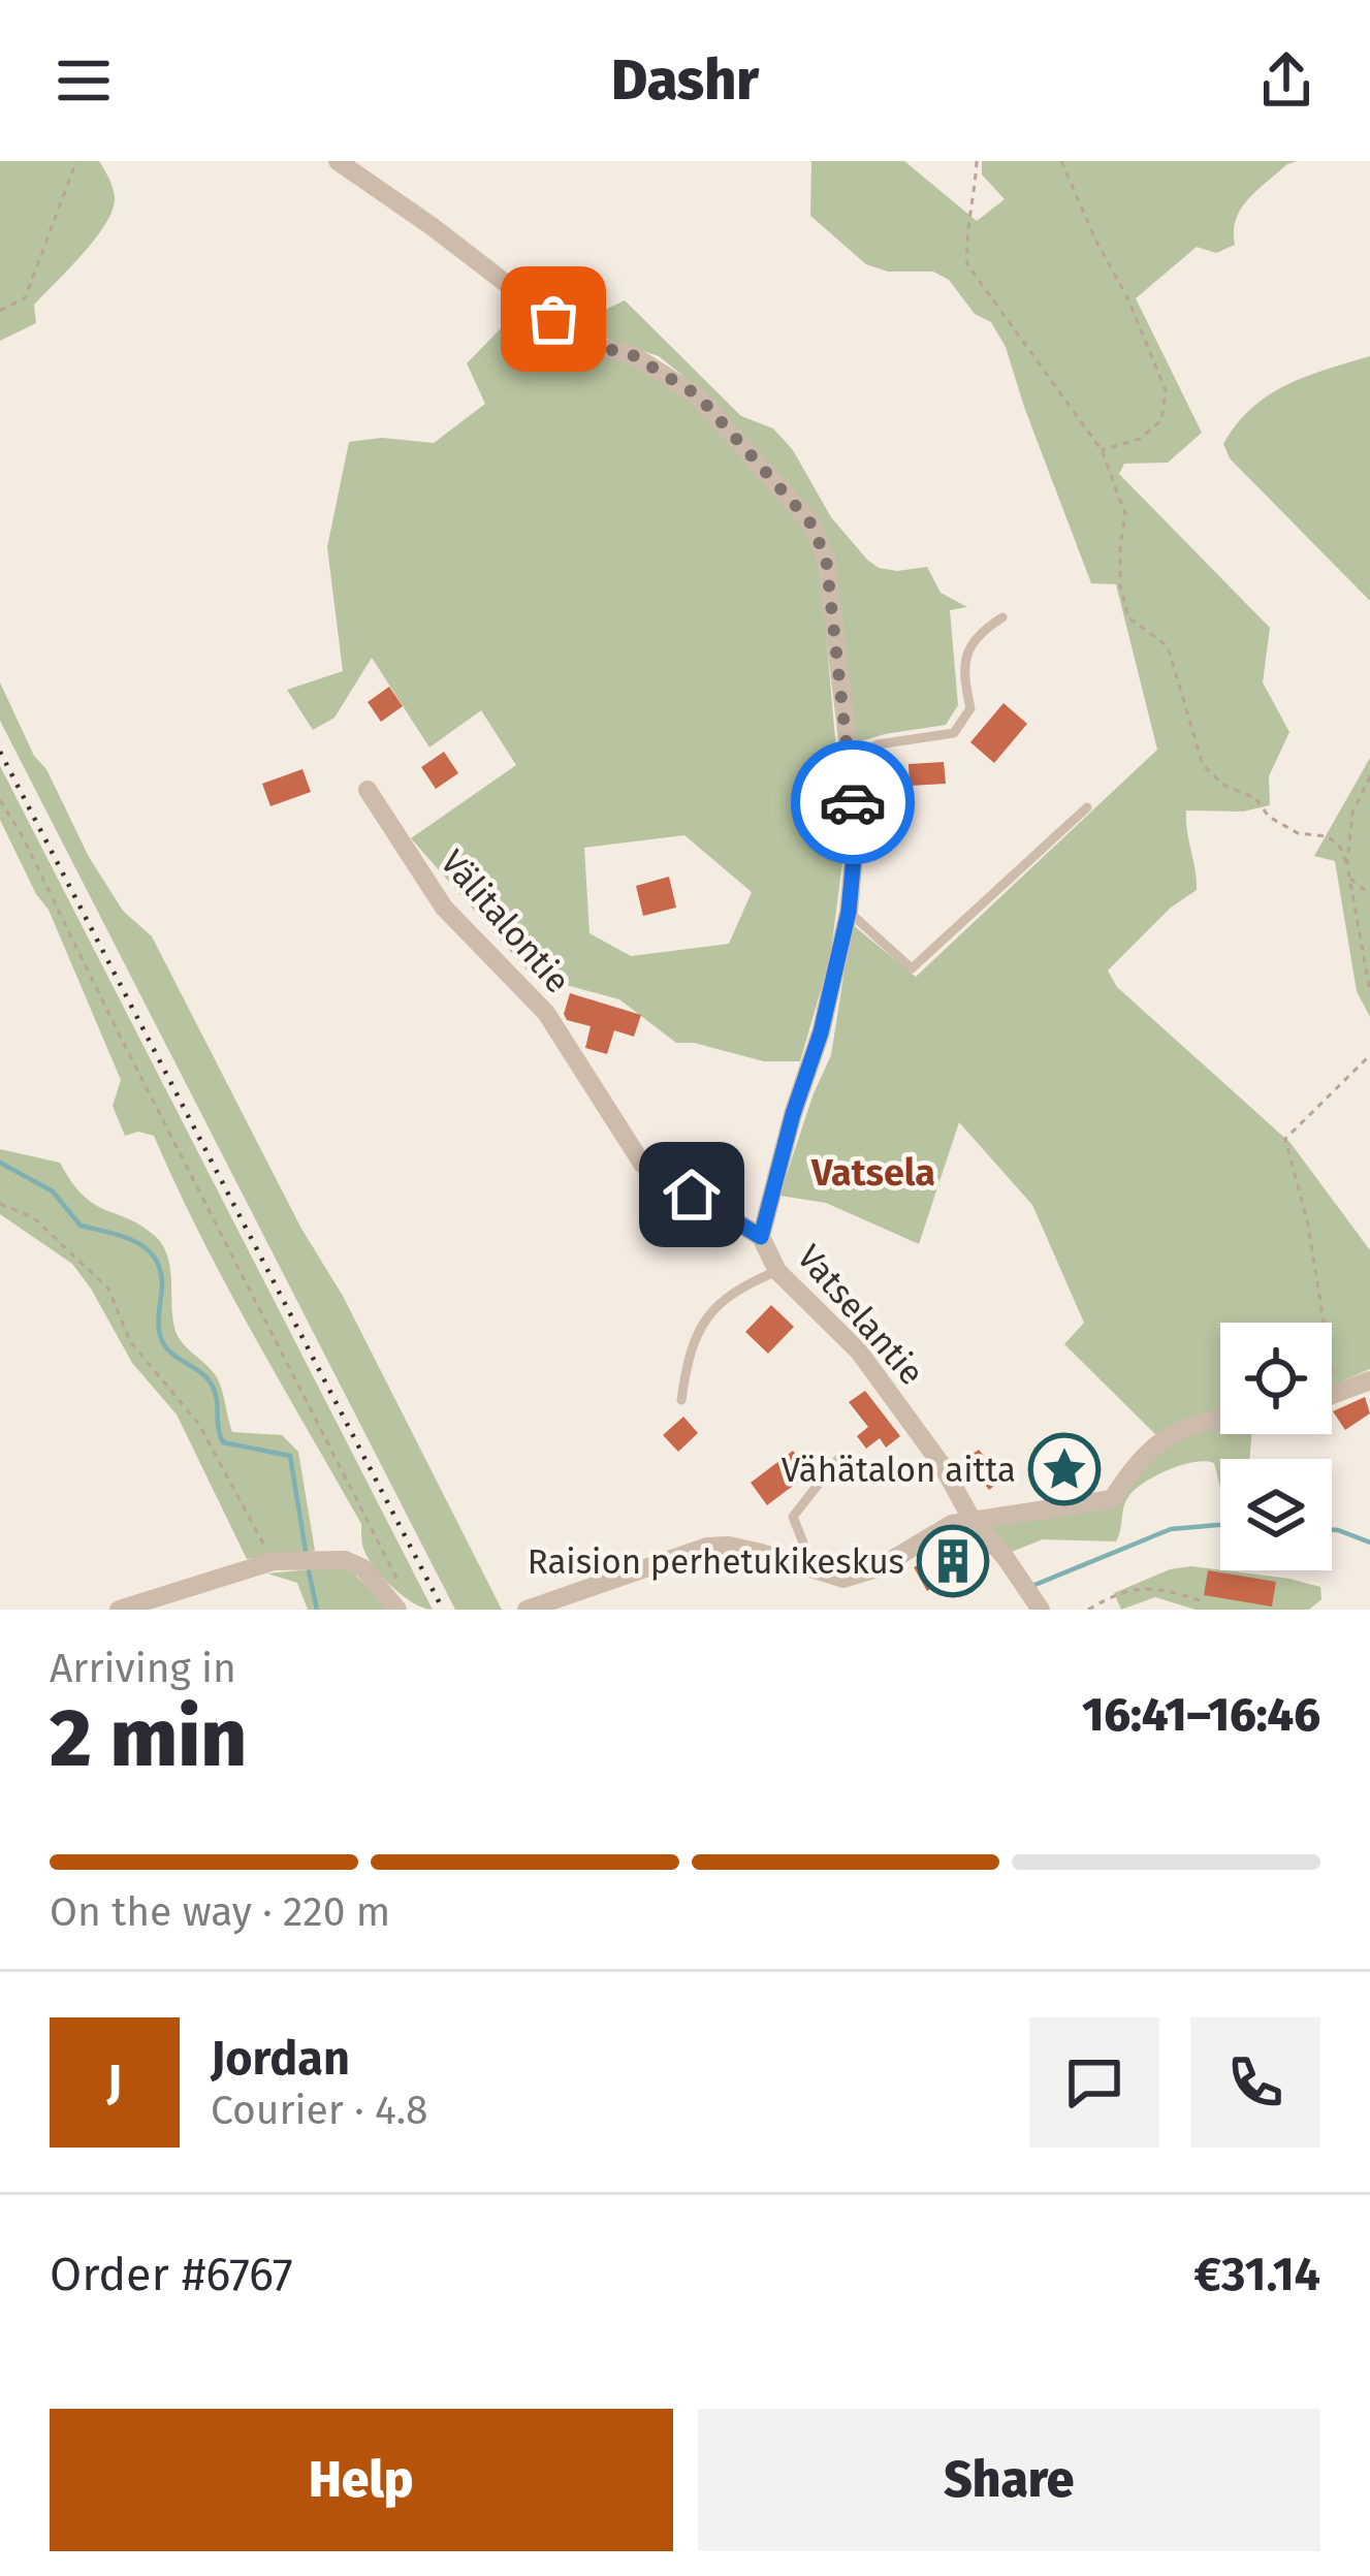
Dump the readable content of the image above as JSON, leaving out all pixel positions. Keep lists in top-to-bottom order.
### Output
{
  "streets": {
    "street": ["Välitalontie", "Vatselantie"]
  },
  "crossings": [
    ["Välitalontie", "Vatselantie"]
  ],
  "districts": ["Vatsela"],
  "places": {
    "place": ["Vähätalon aitta"],
    "building": ["Raision perhetukikeskus"]
  },
  "page": {
    "header": "Dashr",
    "heading": ["2 min", "Arriving in", "16:41–16:46"],
    "panel": [
      "Jordan",
      "Courier · 4.8",
      "Order #6767",
      "€31.14"
    ],
    "bar": "On the way · 220 m",
    "round": "J",
    "buttons": ["Help", "Share"]
  }
}
